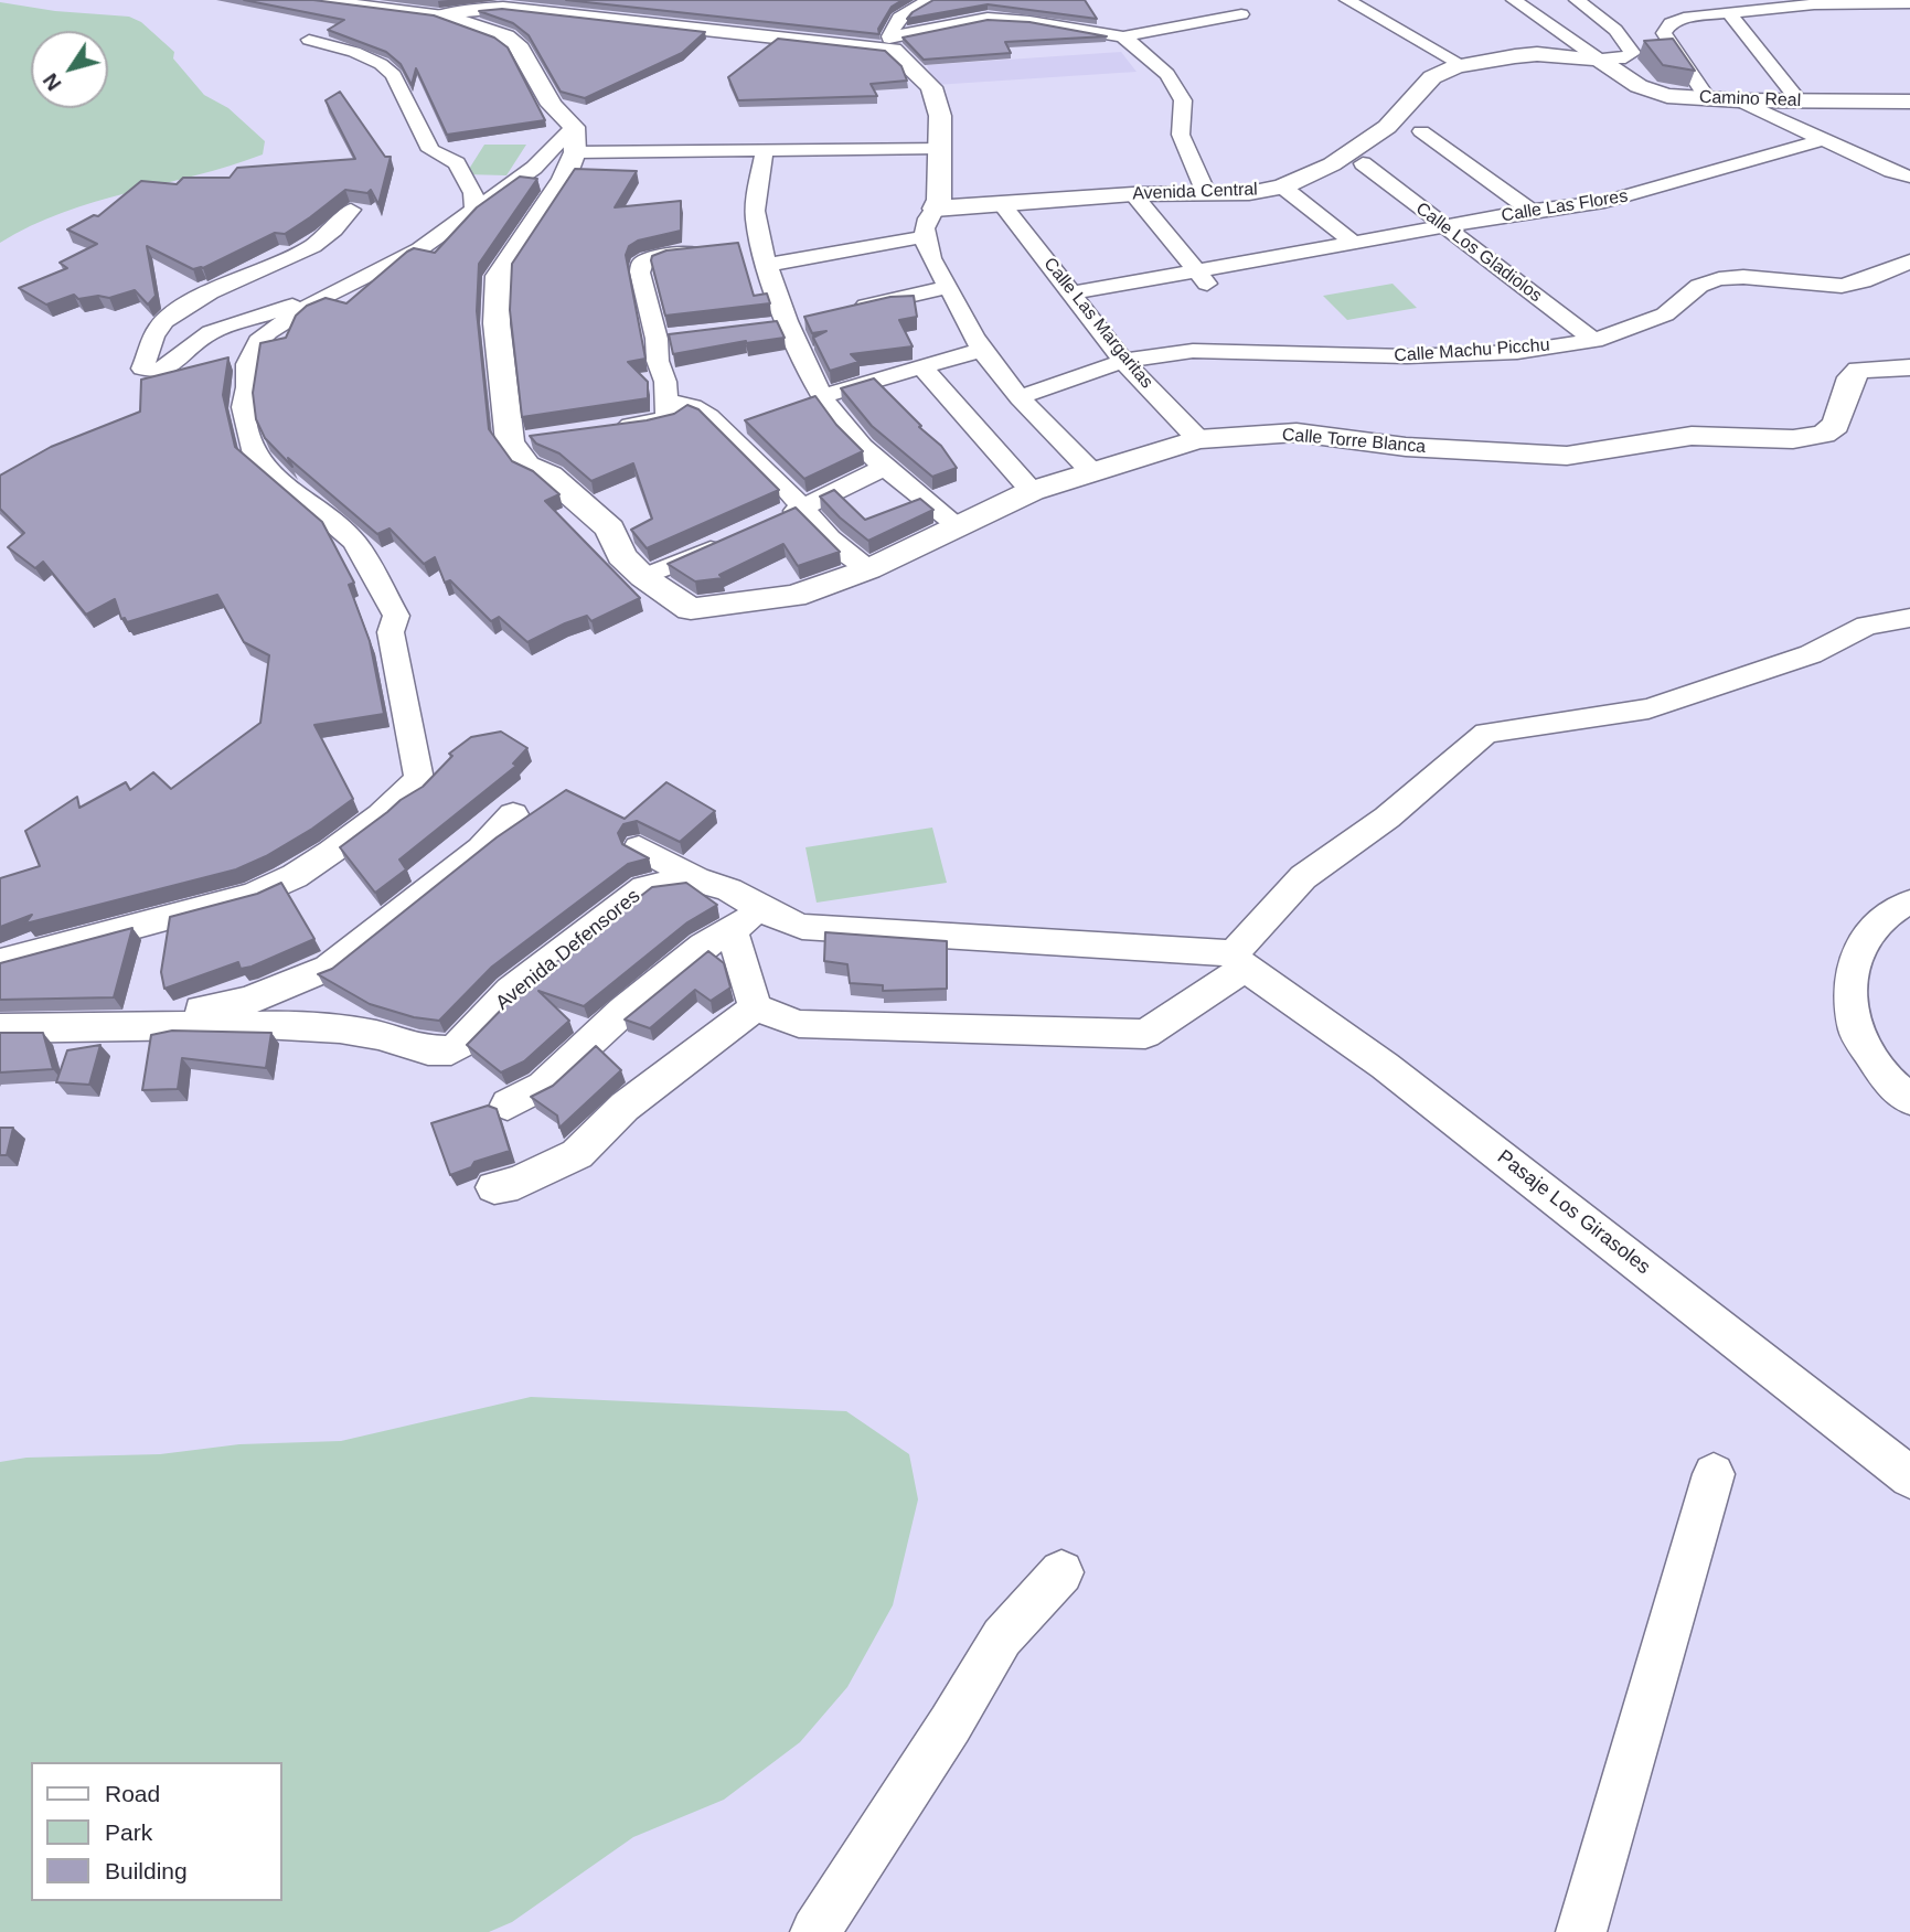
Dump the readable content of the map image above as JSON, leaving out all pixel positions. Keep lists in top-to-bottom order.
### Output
{
  "streets": {
    "street": [
      "Camino Real",
      "Avenida Central",
      "Calle Las Flores",
      "Calle Los Gladiolos",
      "Calle Las Margaritas",
      "Calle Machu Picchu",
      "Calle Torre Blanca",
      "Avenida Defensores",
      "Pasaje Los Girasoles"
    ]
  },
  "crossings": [
    ["Camino Real", "Avenida Central"],
    ["Avenida Central", "Calle Las Margaritas"],
    ["Calle Las Flores", "Calle Los Gladiolos"],
    ["Calle Los Gladiolos", "Calle Machu Picchu"],
    ["Calle Las Margaritas", "Calle Machu Picchu"],
    ["Calle Las Margaritas", "Calle Torre Blanca"],
    ["Avenida Defensores", "Pasaje Los Girasoles"]
  ],
  "legend": ["Road", "Park", "Building"],
  "north": "bottom left"
}
